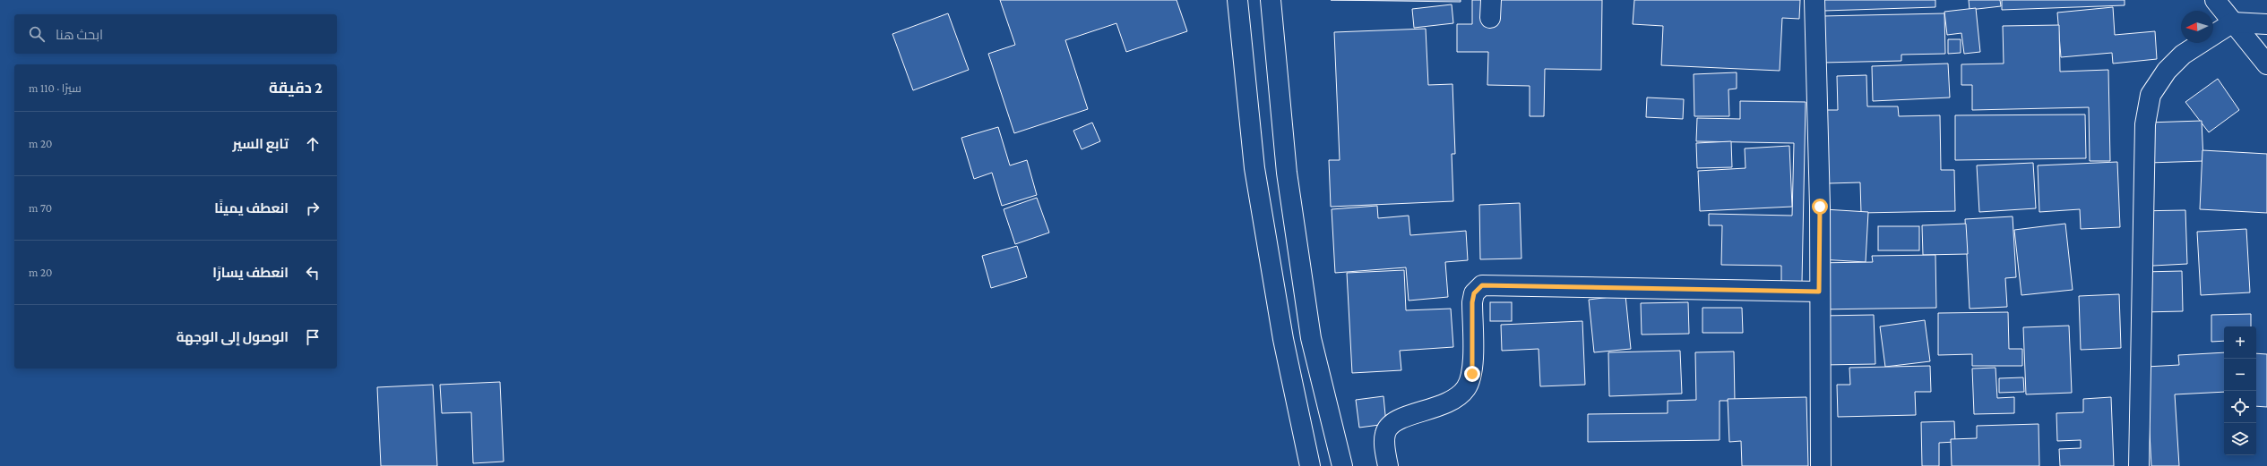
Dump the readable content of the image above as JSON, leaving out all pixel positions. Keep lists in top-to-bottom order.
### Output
{
  "north": "left",
  "page": {
    "search": "ابحث هنا",
    "heading": ["2 دقيقة", "سيرًا · 110 m"],
    "list": [
      ["تابع السير", "20 m"],
      ["انعطف يمينًا", "70 m"],
      ["انعطف يسارًا", "20 m"],
      "الوصول إلى الوجهة"
    ],
    "map_buttons": ["+", "−"]
  }
}
